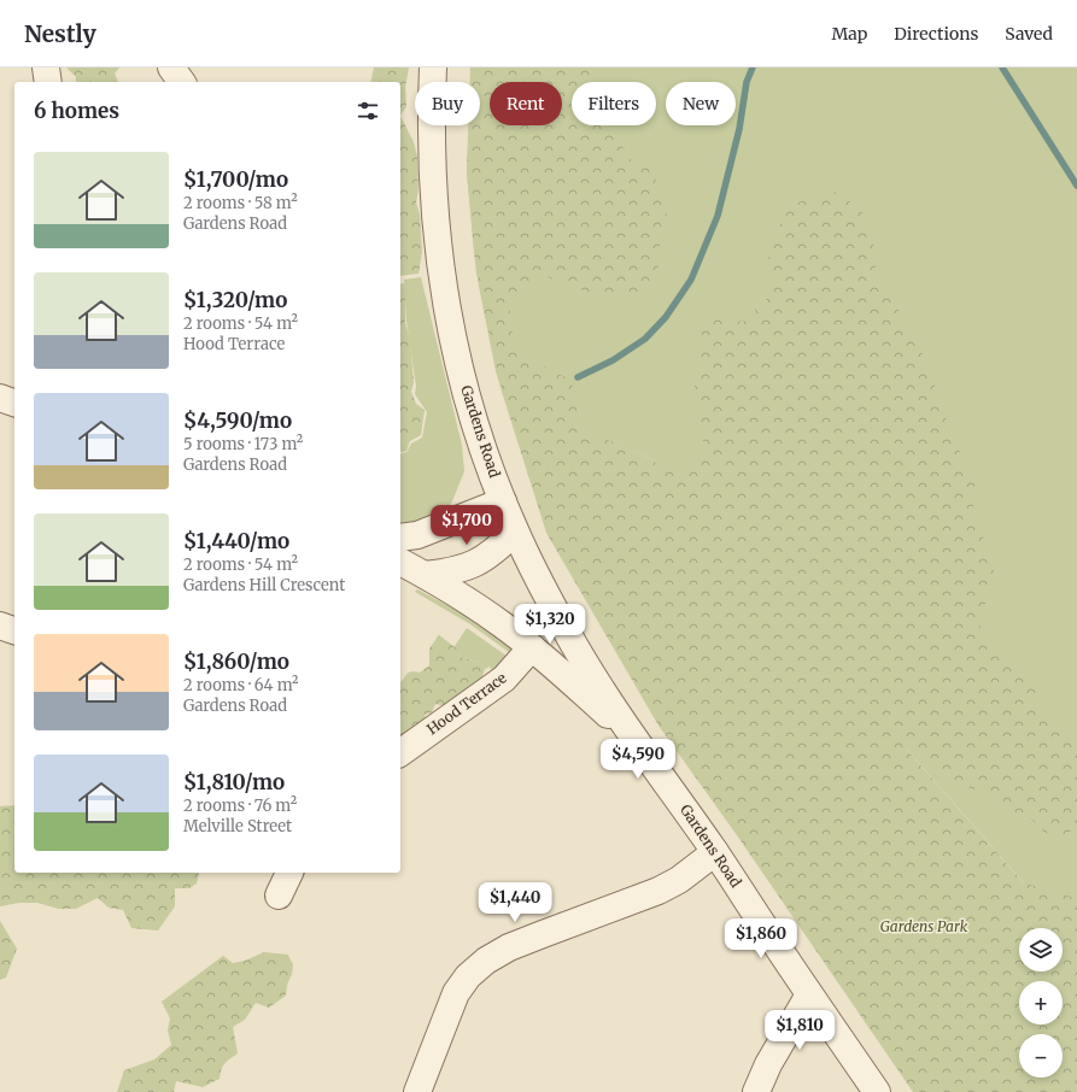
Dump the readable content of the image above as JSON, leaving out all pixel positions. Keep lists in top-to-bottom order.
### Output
{
  "streets": {
    "street": ["Gardens Road", "Hood Terrace"]
  },
  "parks": ["Gardens Park"],
  "page": {
    "header": "Nestly",
    "nav": ["Map", "Directions", "Saved"],
    "chip": [
      "Buy",
      "Rent",
      "Filters",
      "New"
    ],
    "heading": "6 homes",
    "list": [
      {
        "name": "$1,700/mo",
        "note": "2 rooms · 58 m² · Gardens Road"
      },
      {
        "name": "$1,320/mo",
        "note": "2 rooms · 54 m² · Hood Terrace"
      },
      {
        "name": "$4,590/mo",
        "note": "5 rooms · 173 m² · Gardens Road"
      },
      {
        "name": "$1,440/mo",
        "note": "2 rooms · 54 m² · Gardens Hill Crescent"
      },
      {
        "name": "$1,860/mo",
        "note": "2 rooms · 64 m² · Gardens Road"
      },
      {
        "name": "$1,810/mo",
        "note": "2 rooms · 76 m² · Melville Street"
      }
    ],
    "price": [
      "$1,700",
      "$1,320",
      "$4,590",
      "$1,440",
      "$1,860",
      "$1,810"
    ],
    "map_buttons": ["+", "−"]
  }
}
